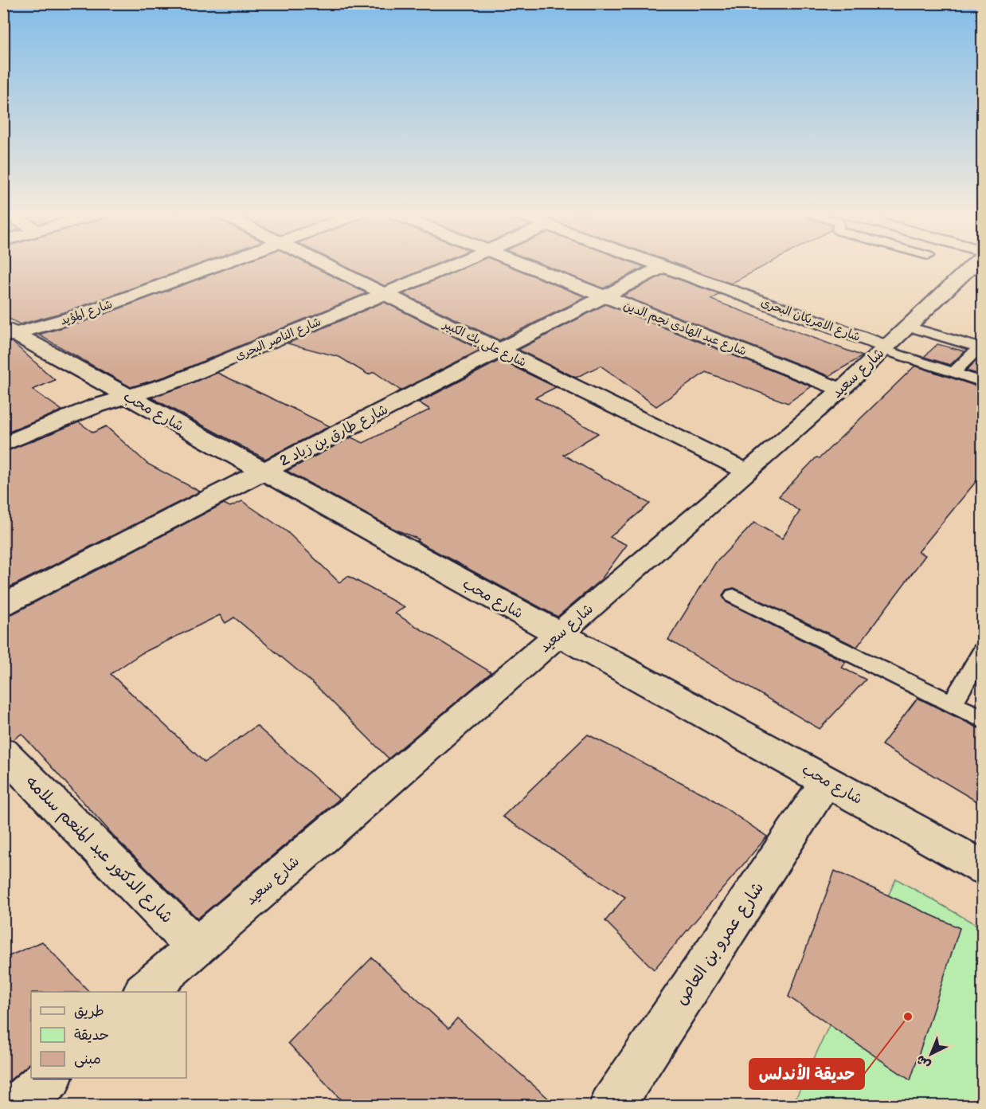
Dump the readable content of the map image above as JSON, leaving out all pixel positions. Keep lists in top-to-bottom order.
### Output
{
  "streets": {
    "street": [
      "شارع المؤيد",
      "شارع الامريكان البحرى",
      "شارع عبد الهادى نجم الدين",
      "شارع الناصر البحرى",
      "شارع على بك الكبير",
      "شارع سعيد",
      "شارع محب",
      "شارع طارق بن زياد 2",
      "شارع الدكتور عبد المنعم سلامه",
      "شارع عمرو بن العاص"
    ]
  },
  "crossings": [
    ["شارع المؤيد", "شارع محب"],
    ["شارع الامريكان البحرى", "شارع سعيد"],
    ["شارع الامريكان البحرى", "شارع طارق بن زياد 2"],
    ["شارع عبد الهادى نجم الدين", "شارع سعيد"],
    ["شارع عبد الهادى نجم الدين", "شارع طارق بن زياد 2"],
    ["شارع الناصر البحرى", "شارع على بك الكبير"],
    ["شارع الناصر البحرى", "شارع محب"],
    ["شارع على بك الكبير", "شارع سعيد"],
    ["شارع على بك الكبير", "شارع طارق بن زياد 2"],
    ["شارع سعيد", "شارع محب"],
    ["شارع سعيد", "شارع الدكتور عبد المنعم سلامه"],
    ["شارع محب", "شارع طارق بن زياد 2"],
    ["شارع محب", "شارع عمرو بن العاص"]
  ],
  "places": ["حديقة الأندلس"],
  "legend": ["طريق", "حديقة", "مبنى"],
  "north": "bottom left"
}
